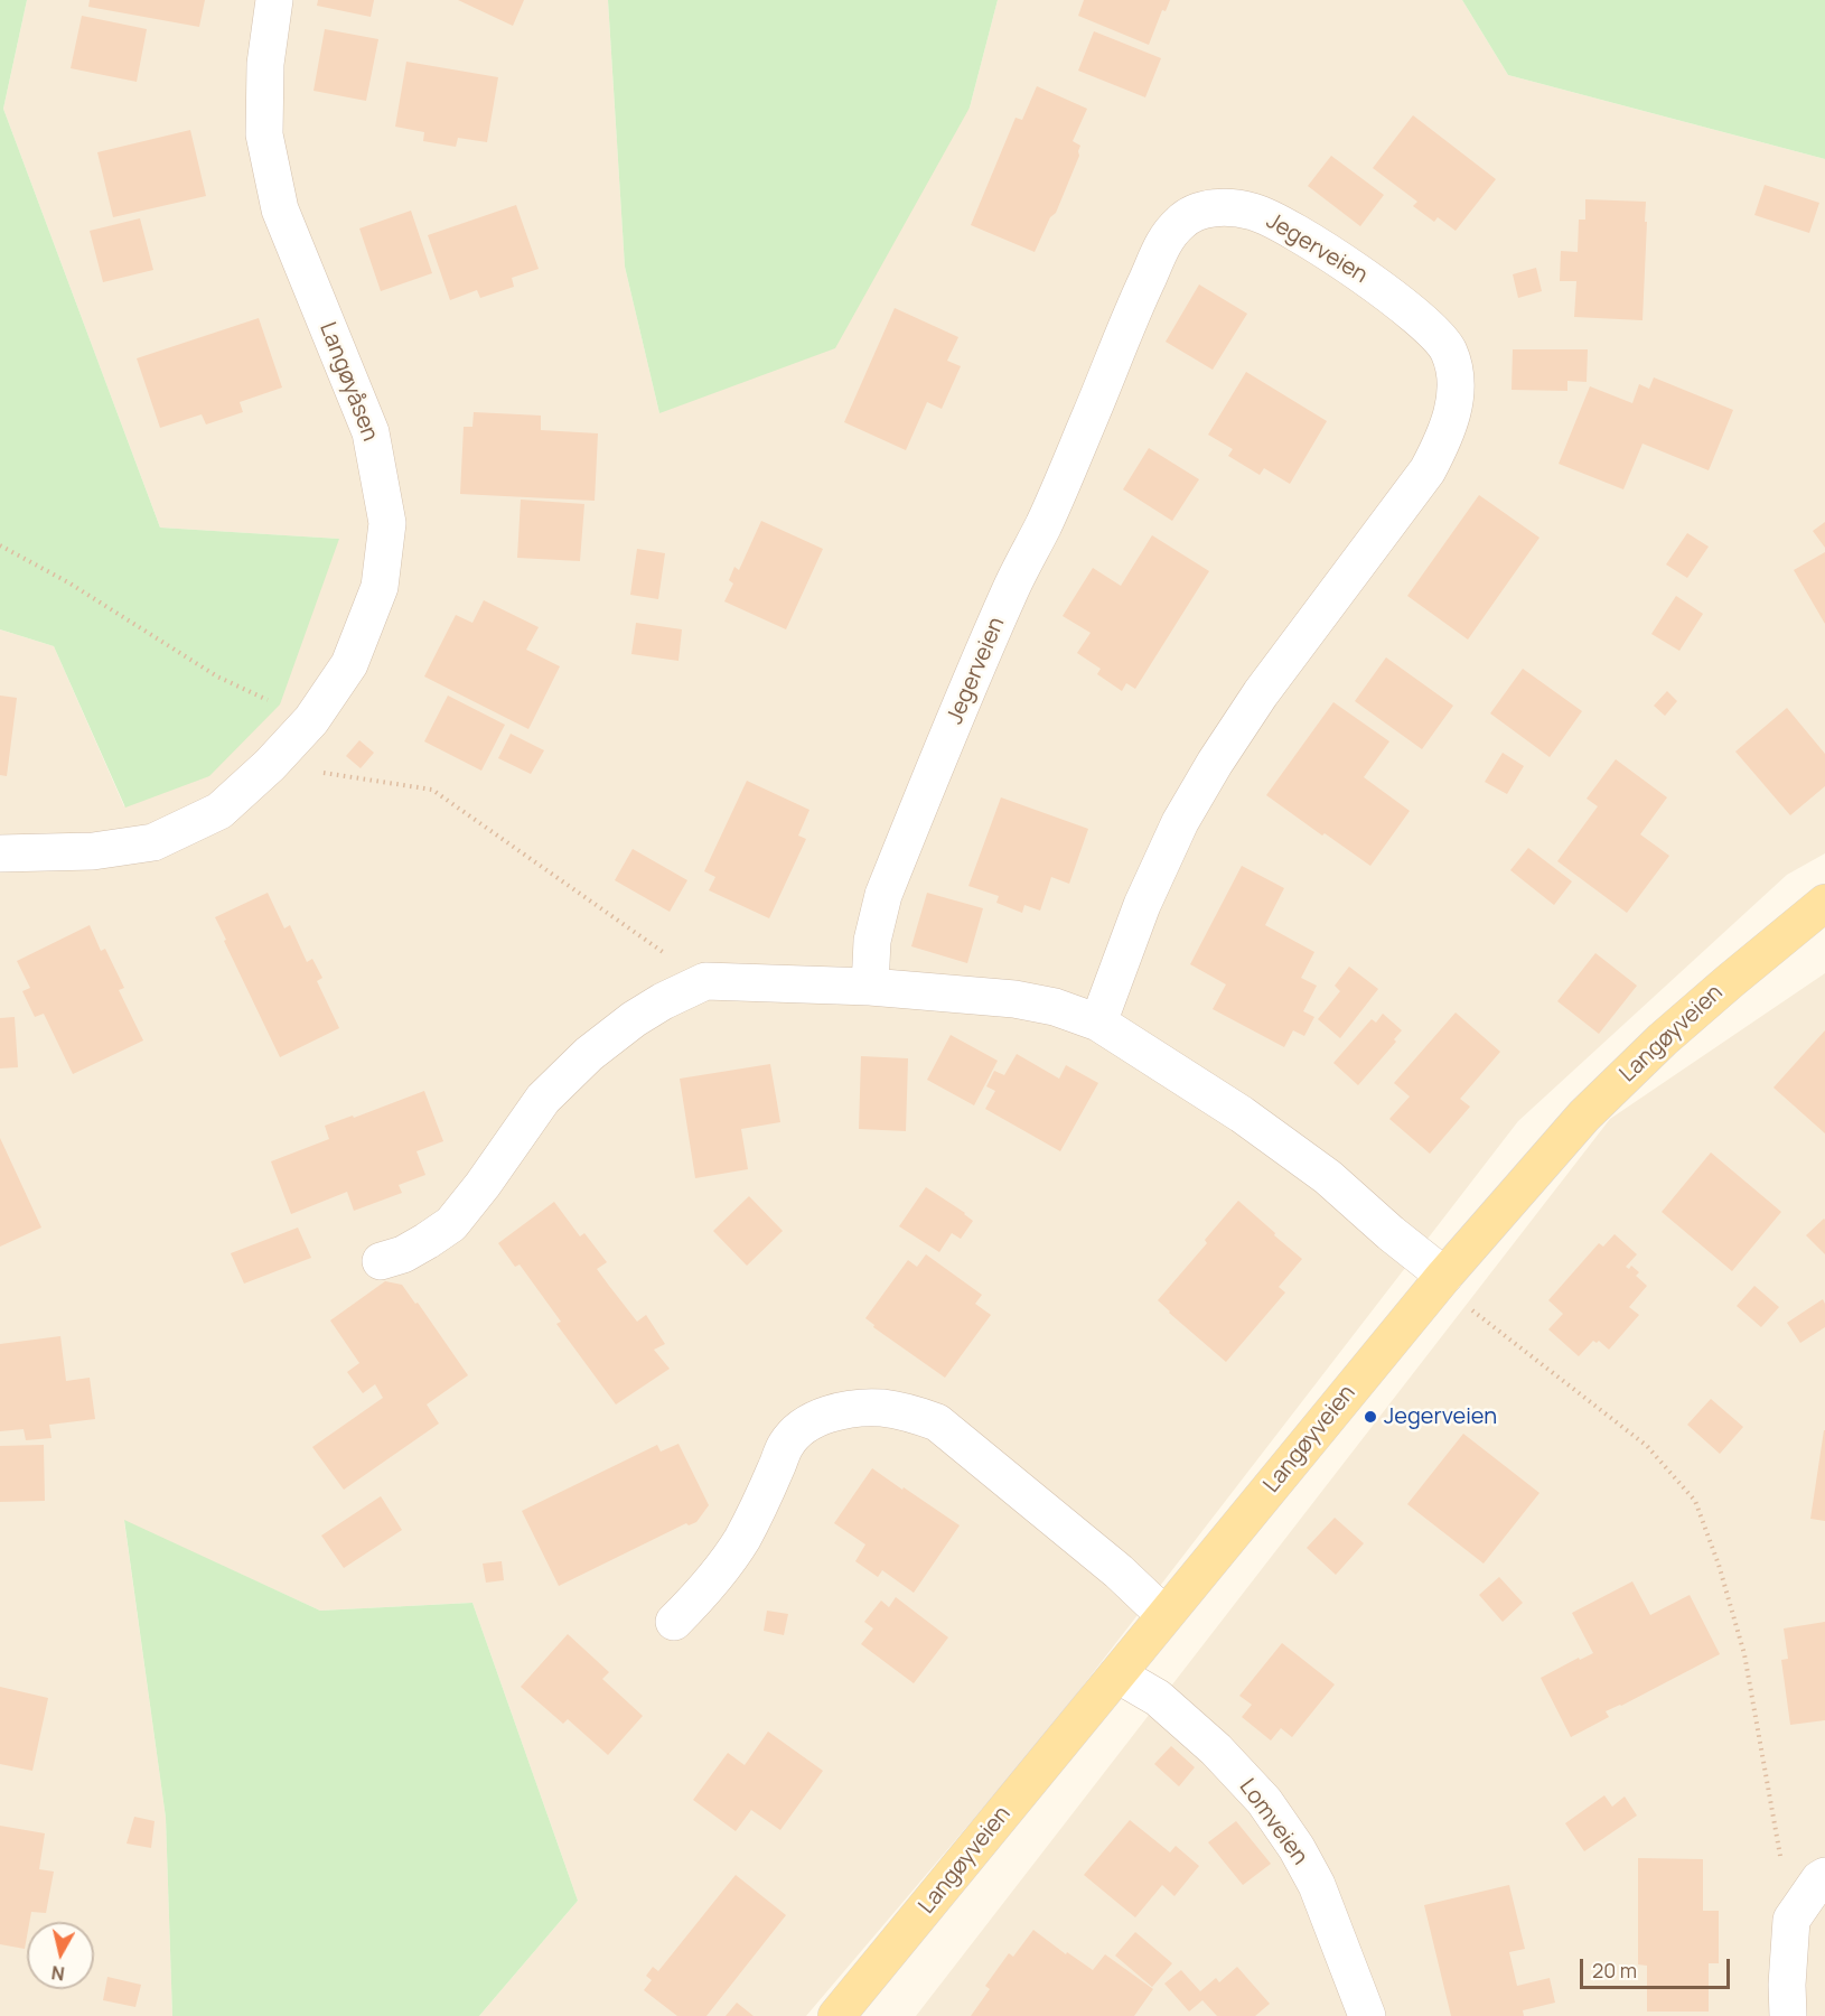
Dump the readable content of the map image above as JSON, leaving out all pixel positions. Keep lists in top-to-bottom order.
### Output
{
  "streets": {
    "main road": ["Langøyveien"],
    "street": ["Jegerveien", "Langøyåsen", "Lomveien"]
  },
  "crossings": [
    ["Langøyveien", "Lomveien"]
  ],
  "places": ["Jegerveien"],
  "scale_bar": "20 m",
  "north": "bottom"
}
